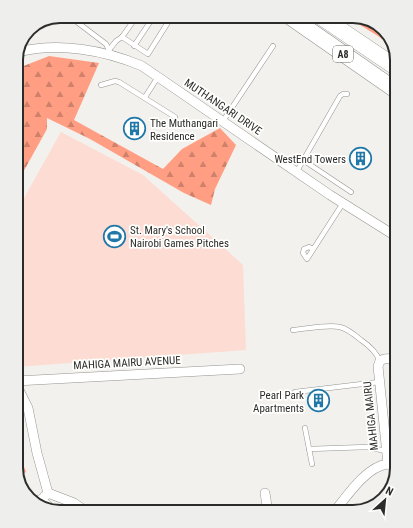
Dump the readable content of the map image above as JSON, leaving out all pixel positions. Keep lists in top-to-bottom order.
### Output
{
  "streets": {
    "highway": ["A8"],
    "street": ["MUTHANGARI DRIVE", "MAHIGA MAIRU AVENUE", "MAHIGA MAIRU"]
  },
  "places": {
    "building": ["The Muthangari Residence", "WestEnd Towers", "Pearl Park Apartments"],
    "sports": ["St. Mary's School Nairobi Games Pitches"]
  },
  "north": "top right"
}
